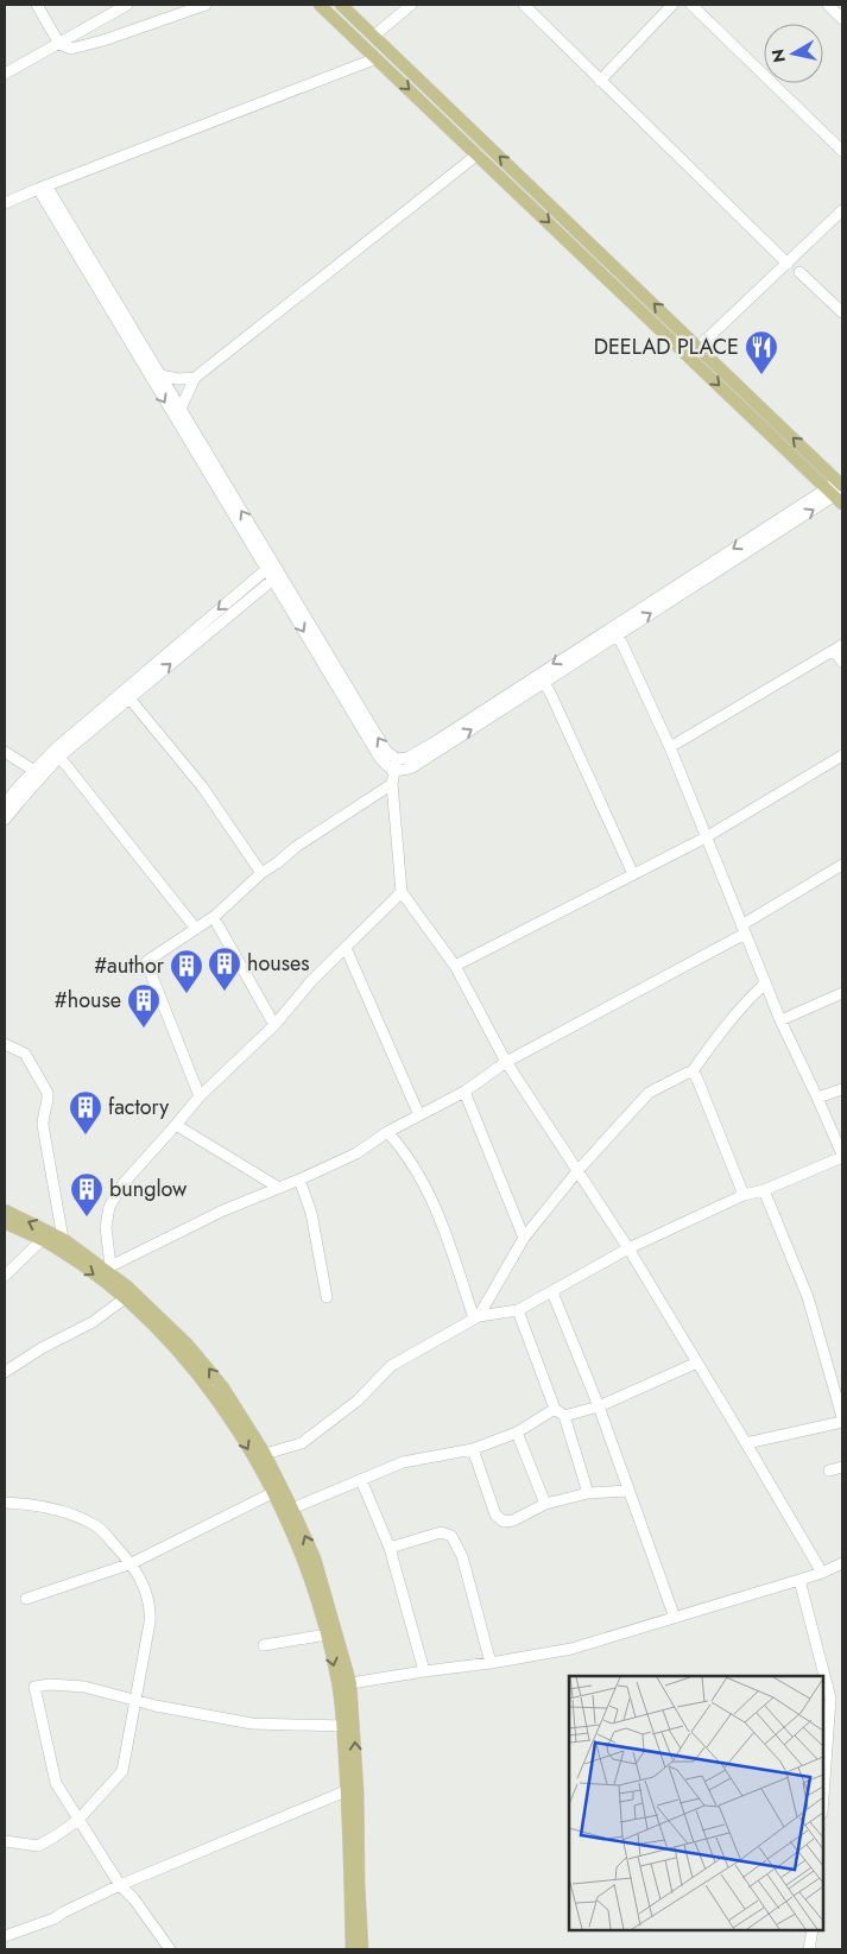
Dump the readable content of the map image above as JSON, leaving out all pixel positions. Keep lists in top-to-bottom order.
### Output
{
  "places": {
    "restaurant": ["DEELAD PLACE"],
    "building": [
      "houses",
      "#author",
      "#house",
      "factory",
      "bunglow"
    ]
  },
  "north": "left"
}
